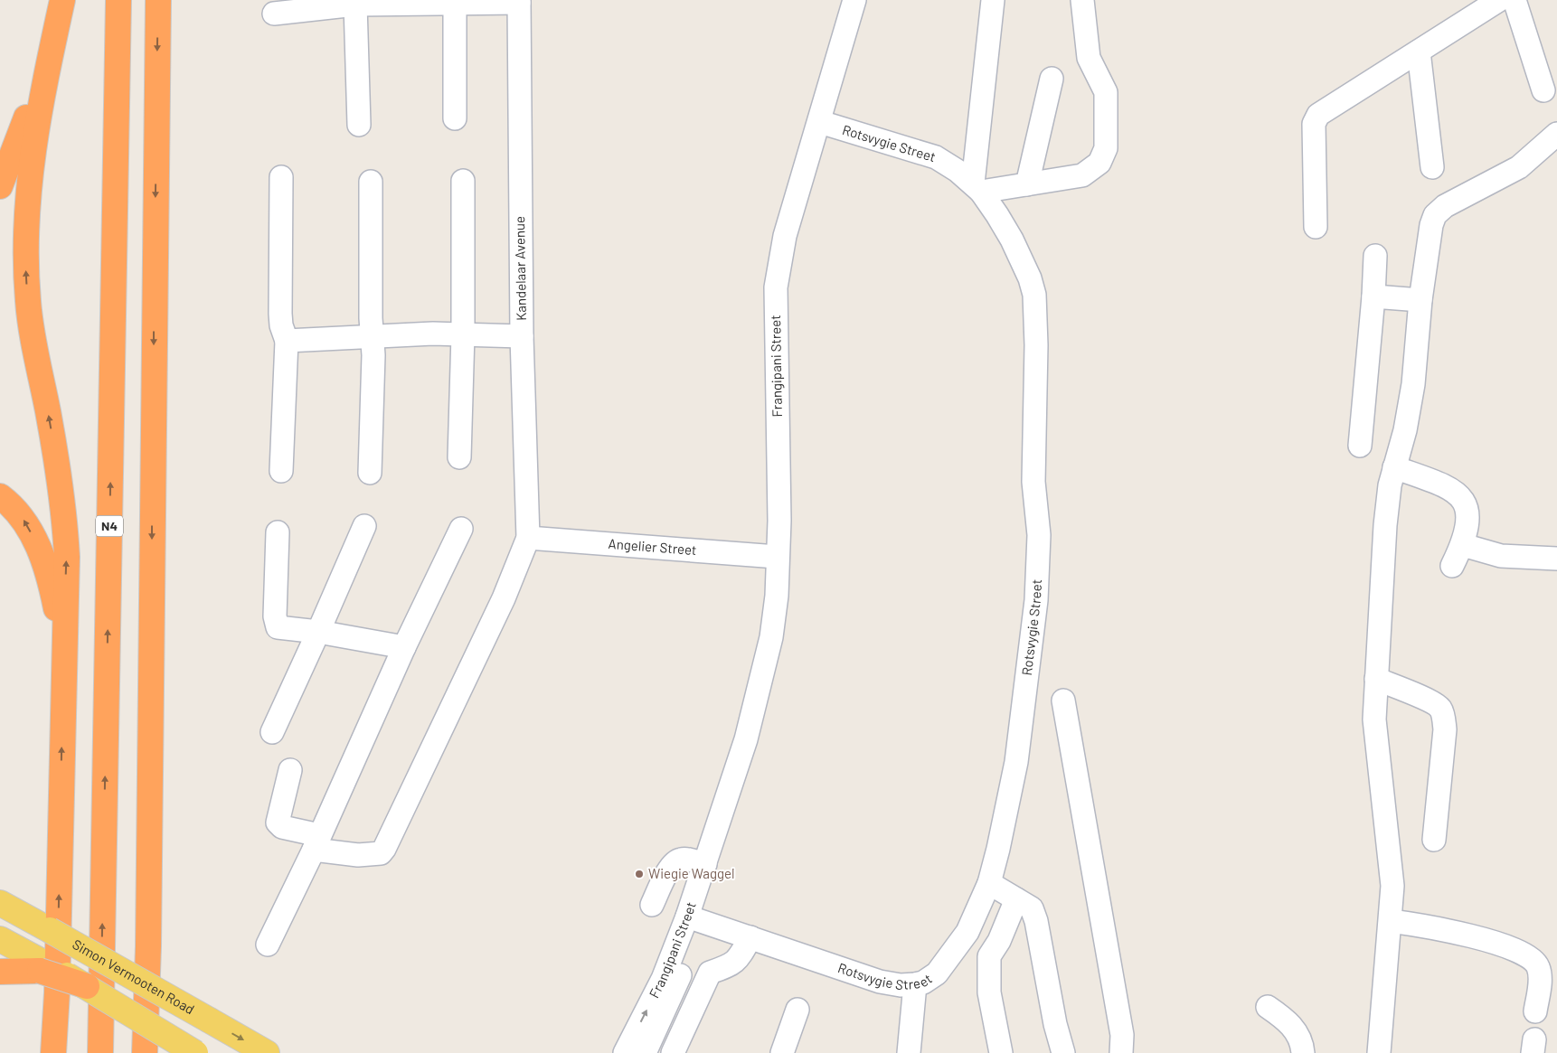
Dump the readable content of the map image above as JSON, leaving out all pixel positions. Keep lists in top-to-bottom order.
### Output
{
  "streets": {
    "highway": ["N4"],
    "main road": ["Simon Vermooten Road"],
    "street": [
      "Rotsvygie Street",
      "Kandelaar Avenue",
      "Frangipani Street",
      "Angelier Street"
    ]
  },
  "crossings": [
    ["Rotsvygie Street", "Frangipani Street"],
    ["Kandelaar Avenue", "Angelier Street"],
    ["Frangipani Street", "Angelier Street"]
  ],
  "places": ["Wiegie Waggel"]
}
